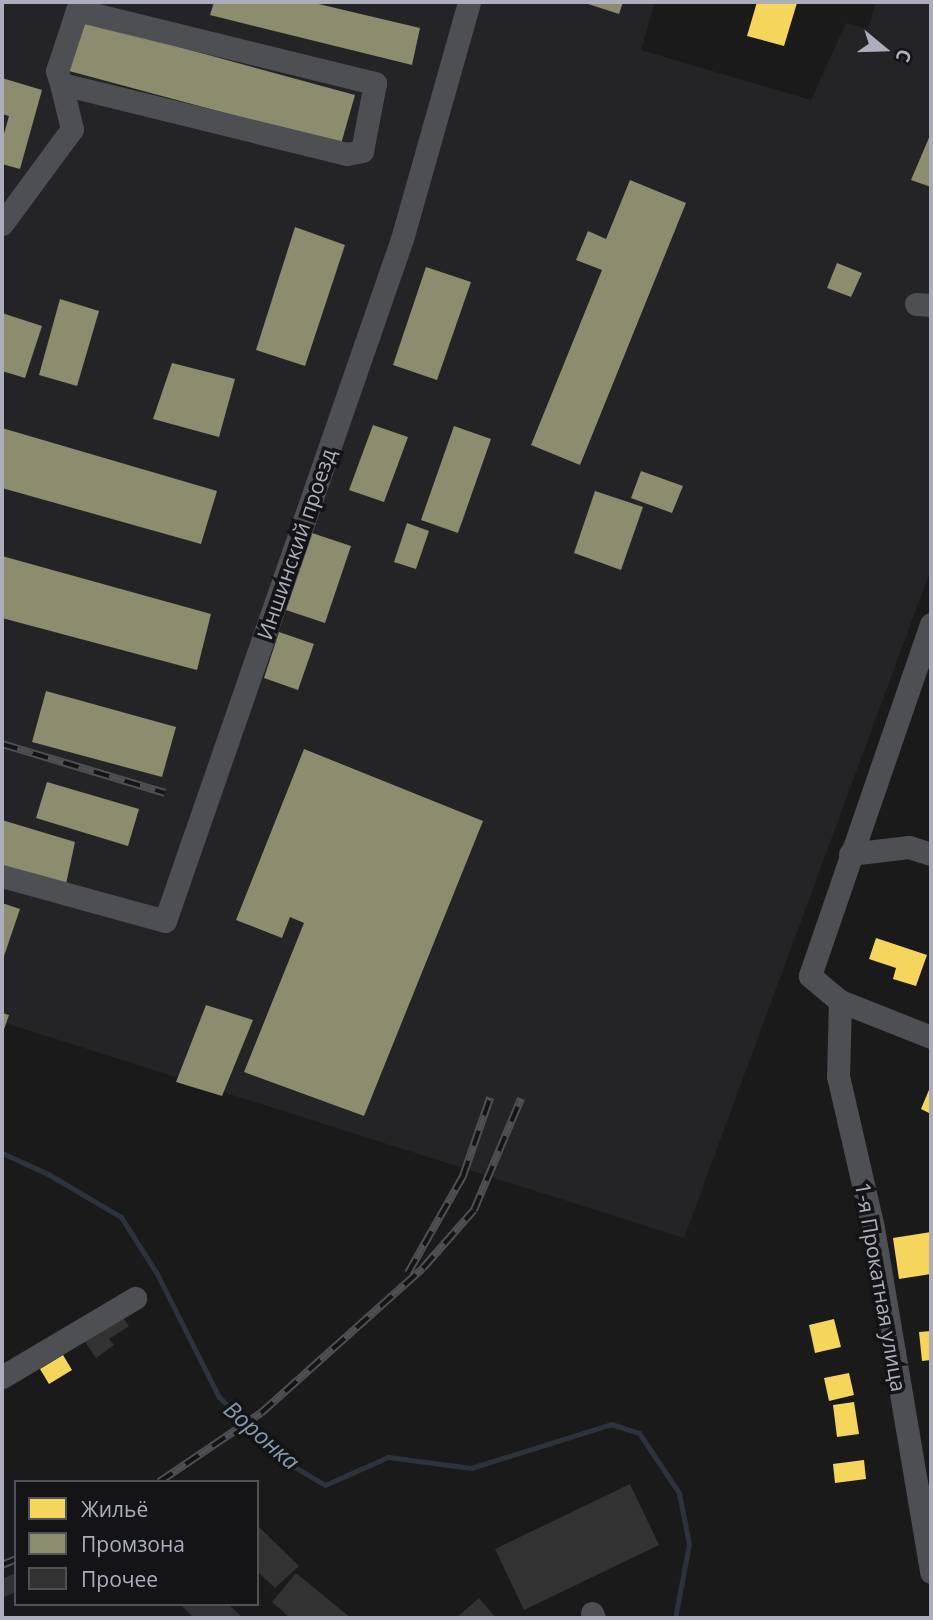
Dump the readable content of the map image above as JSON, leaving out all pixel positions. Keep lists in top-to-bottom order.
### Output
{
  "streets": {
    "street": ["Иншинский проезд", "1-я Прокатная улица"]
  },
  "water": ["Воронка"],
  "legend": ["Жильё", "Промзона", "Прочее"],
  "north": "right"
}
